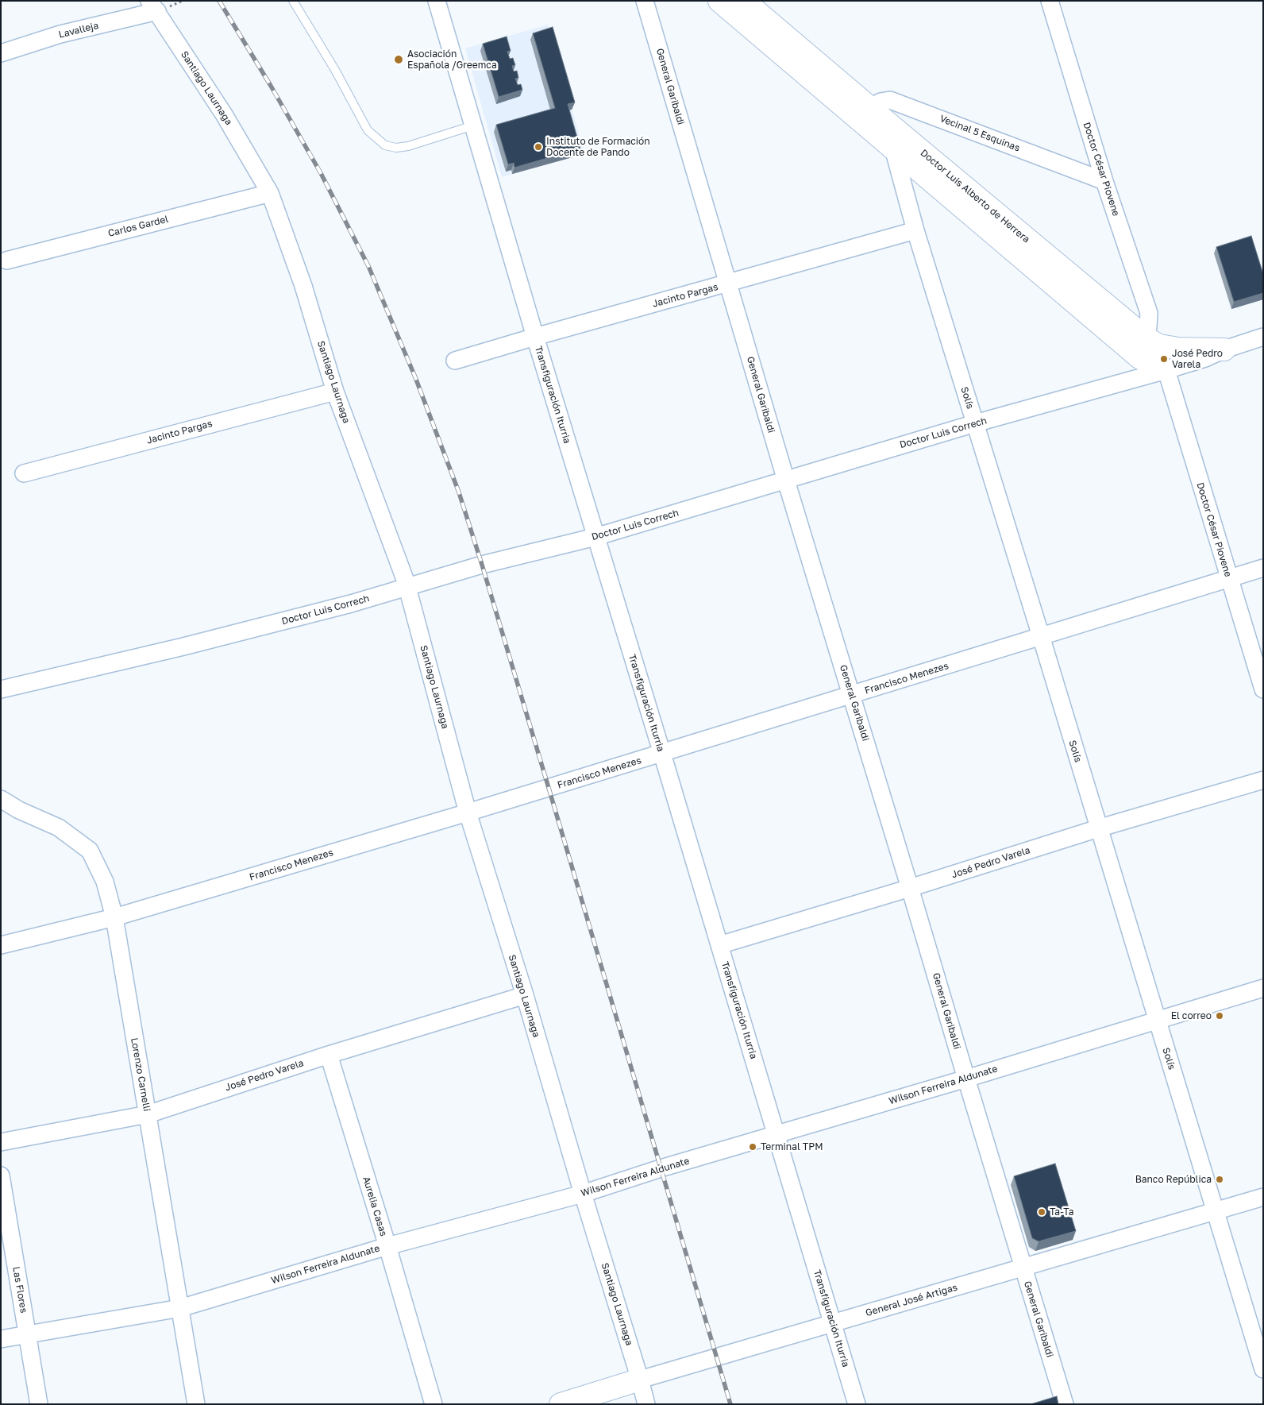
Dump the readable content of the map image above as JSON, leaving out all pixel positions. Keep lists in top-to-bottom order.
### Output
{
  "streets": {
    "street": [
      "Lavalleja",
      "General Garibaldi",
      "Santiago Laurnaga",
      "Vecinal 5 Esquinas",
      "Doctor César Piovene",
      "Doctor Luis Alberto de Herrera",
      "Carlos Gardel",
      "Jacinto Pargas",
      "Transfiguración Iturria",
      "Solís",
      "Doctor Luis Correch",
      "Francisco Menezes",
      "José Pedro Varela",
      "Lorenzo Carnelli",
      "Wilson Ferreira Aldunate",
      "Aurelia Casas",
      "Las Flores",
      "General José Artigas"
    ]
  },
  "crossings": [
    ["Lavalleja", "Santiago Laurnaga"],
    ["General Garibaldi", "Jacinto Pargas"],
    ["General Garibaldi", "Doctor Luis Correch"],
    ["General Garibaldi", "Francisco Menezes"],
    ["General Garibaldi", "José Pedro Varela"],
    ["General Garibaldi", "Wilson Ferreira Aldunate"],
    ["General Garibaldi", "General José Artigas"],
    ["Santiago Laurnaga", "Carlos Gardel"],
    ["Santiago Laurnaga", "Jacinto Pargas"],
    ["Santiago Laurnaga", "Doctor Luis Correch"],
    ["Santiago Laurnaga", "Francisco Menezes"],
    ["Santiago Laurnaga", "José Pedro Varela"],
    ["Santiago Laurnaga", "Wilson Ferreira Aldunate"],
    ["Santiago Laurnaga", "General José Artigas"],
    ["Vecinal 5 Esquinas", "Doctor César Piovene"],
    ["Vecinal 5 Esquinas", "Doctor Luis Alberto de Herrera"],
    ["Doctor César Piovene", "Doctor Luis Alberto de Herrera"],
    ["Doctor César Piovene", "Doctor Luis Correch"],
    ["Doctor César Piovene", "Francisco Menezes"],
    ["Doctor Luis Alberto de Herrera", "Solís"],
    ["Doctor Luis Alberto de Herrera", "Doctor Luis Correch"],
    ["Jacinto Pargas", "Transfiguración Iturria"],
    ["Jacinto Pargas", "Solís"],
    ["Transfiguración Iturria", "Doctor Luis Correch"],
    ["Transfiguración Iturria", "Francisco Menezes"],
    ["Transfiguración Iturria", "José Pedro Varela"],
    ["Transfiguración Iturria", "Wilson Ferreira Aldunate"],
    ["Transfiguración Iturria", "General José Artigas"],
    ["Solís", "Doctor Luis Correch"],
    ["Solís", "Francisco Menezes"],
    ["Solís", "José Pedro Varela"],
    ["Solís", "Wilson Ferreira Aldunate"],
    ["Solís", "General José Artigas"],
    ["Francisco Menezes", "Lorenzo Carnelli"],
    ["José Pedro Varela", "Lorenzo Carnelli"],
    ["José Pedro Varela", "Aurelia Casas"],
    ["Lorenzo Carnelli", "Wilson Ferreira Aldunate"],
    ["Wilson Ferreira Aldunate", "Aurelia Casas"],
    ["Wilson Ferreira Aldunate", "Las Flores"]
  ],
  "places": [
    "Asociación Española /Greemca",
    "Instituto de Formación Docente de Pando",
    "José Pedro Varela",
    "El correo",
    "Terminal TPM",
    "Banco República",
    "Ta-Ta"
  ]
}
